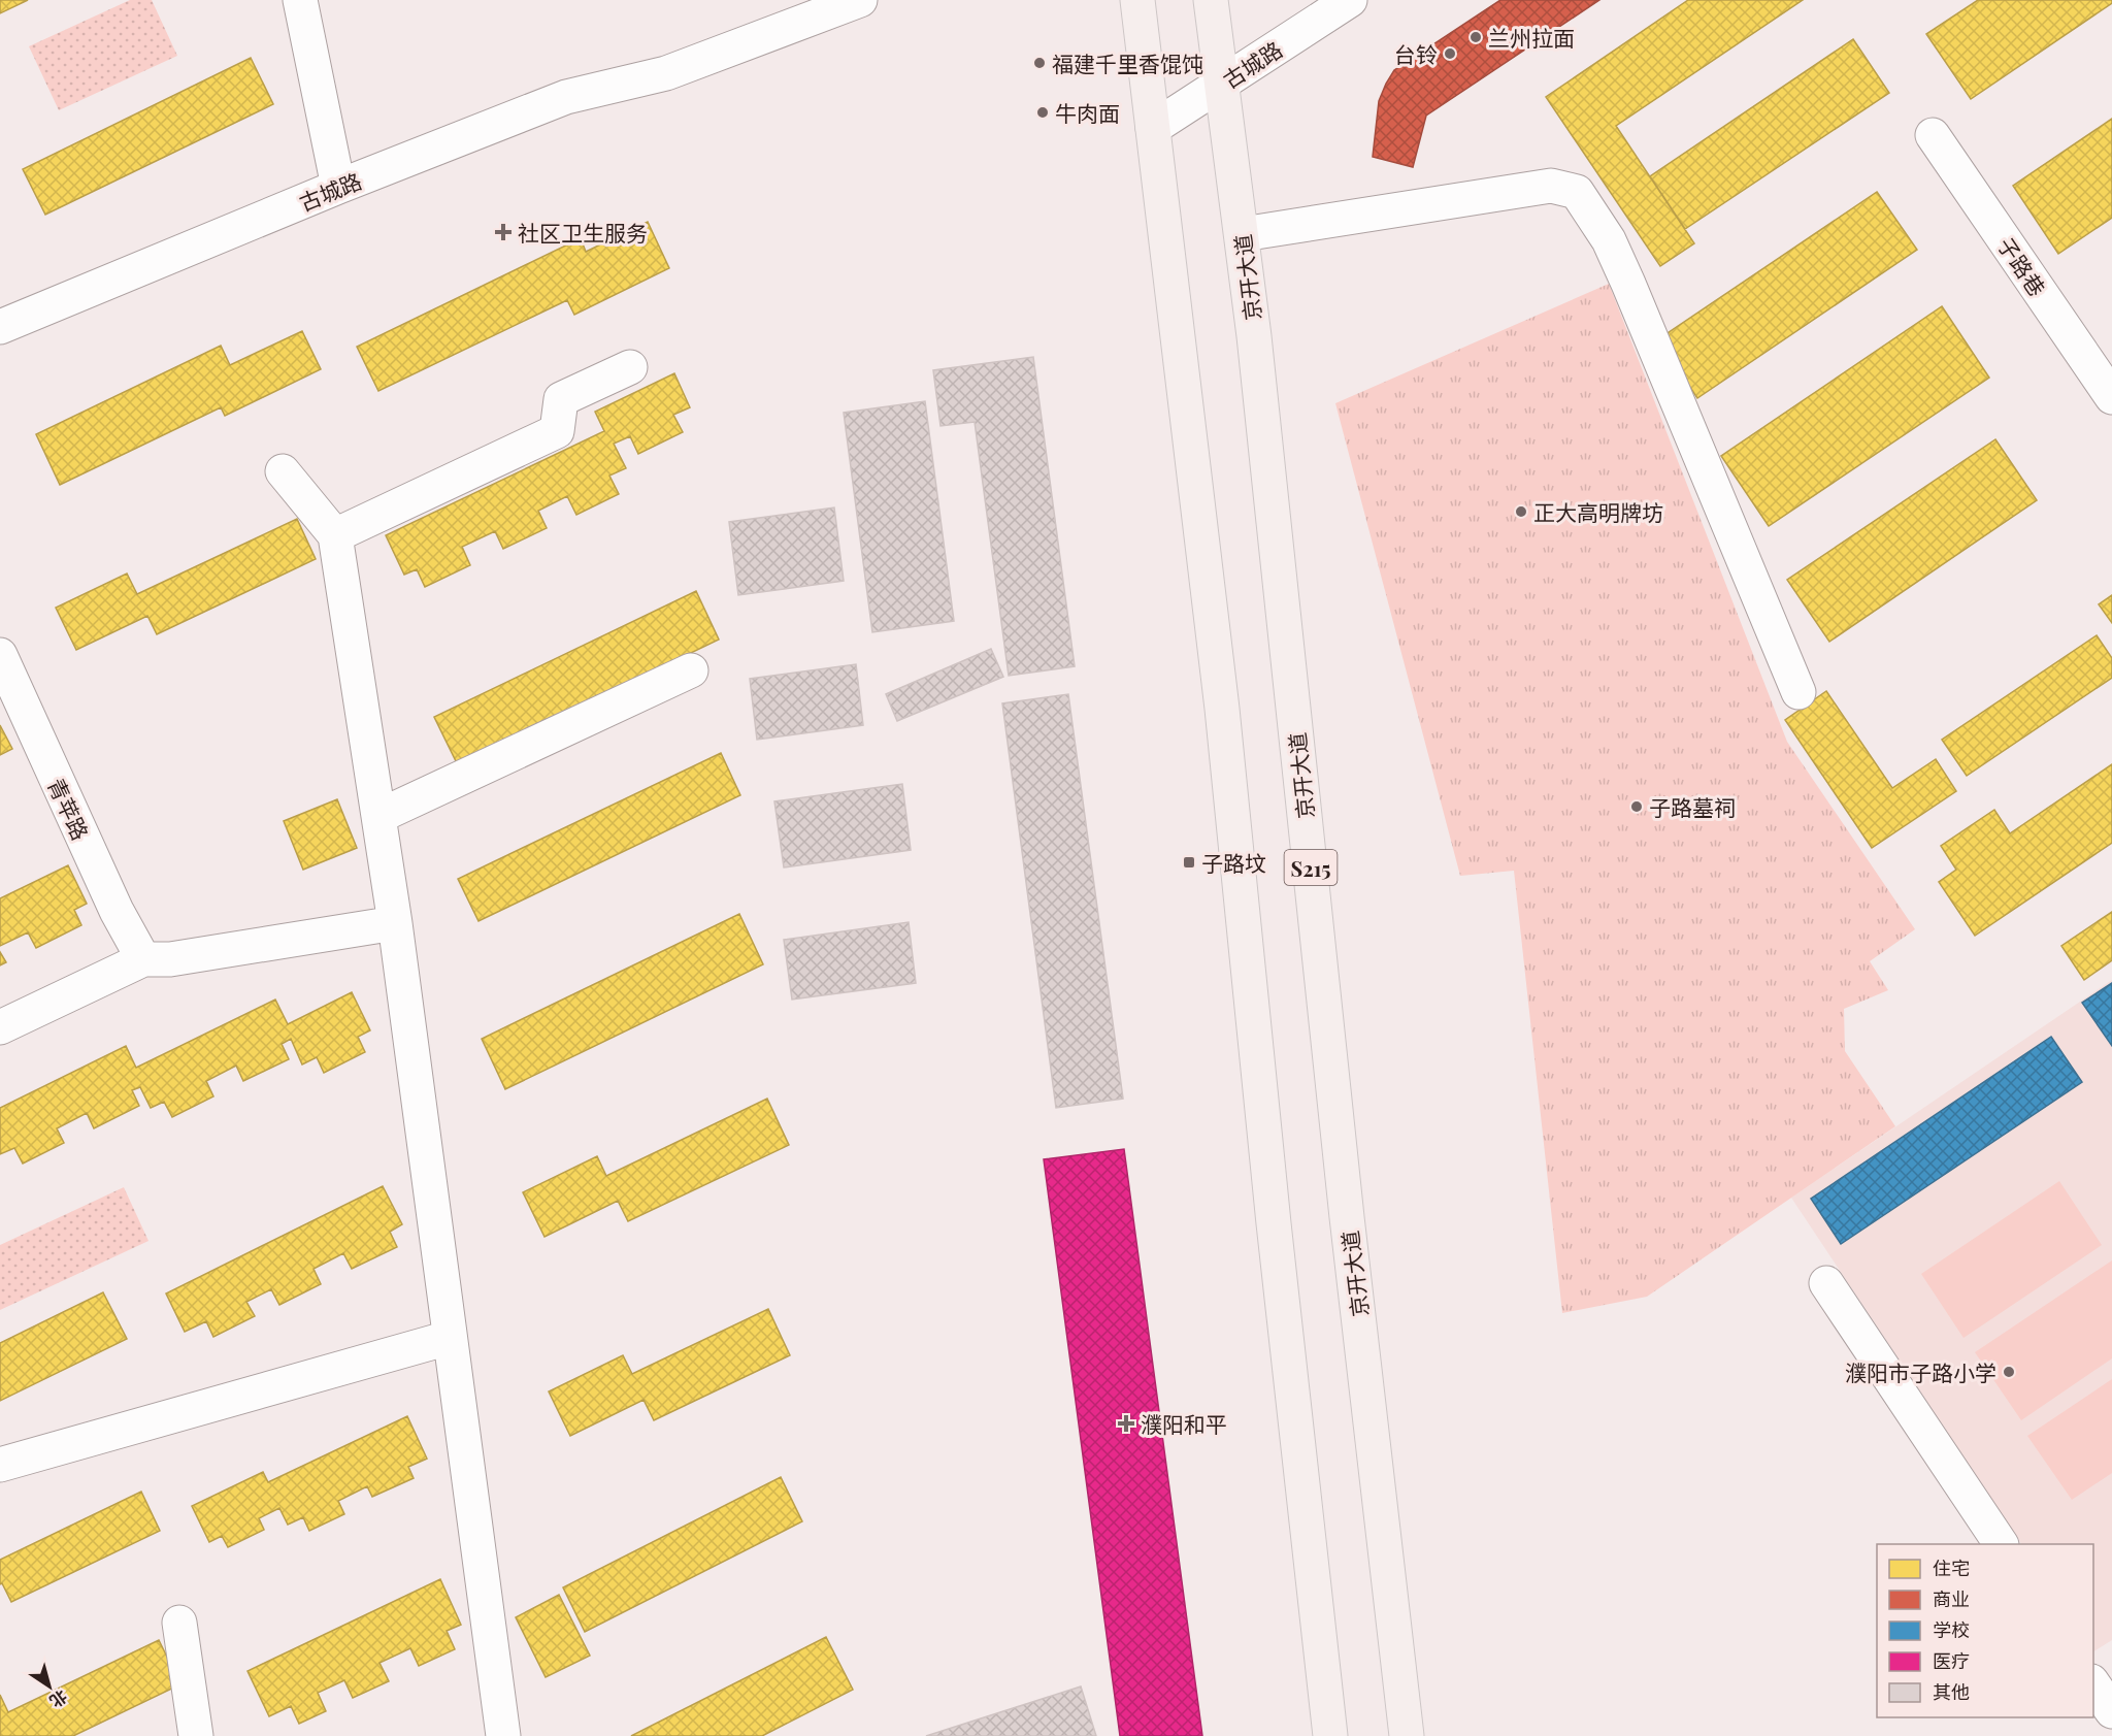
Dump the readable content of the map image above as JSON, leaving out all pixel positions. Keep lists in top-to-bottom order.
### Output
{
  "streets": {
    "main road": ["京开大道", "S215"],
    "street": ["古城路", "子路巷", "青苹路"]
  },
  "crossings": [
    ["古城路", "京开大道"]
  ],
  "places": {
    "other": [
      "兰州拉面",
      "台铃",
      "福建千里香馄饨",
      "牛肉面",
      "正大高明牌坊",
      "子路墓祠",
      "濮阳市子路小学"
    ],
    "health": ["社区卫生服务", "濮阳和平"],
    "transit": ["子路坟"]
  },
  "legend": [
    "住宅",
    "商业",
    "学校",
    "医疗",
    "其他"
  ],
  "north": "bottom right"
}
